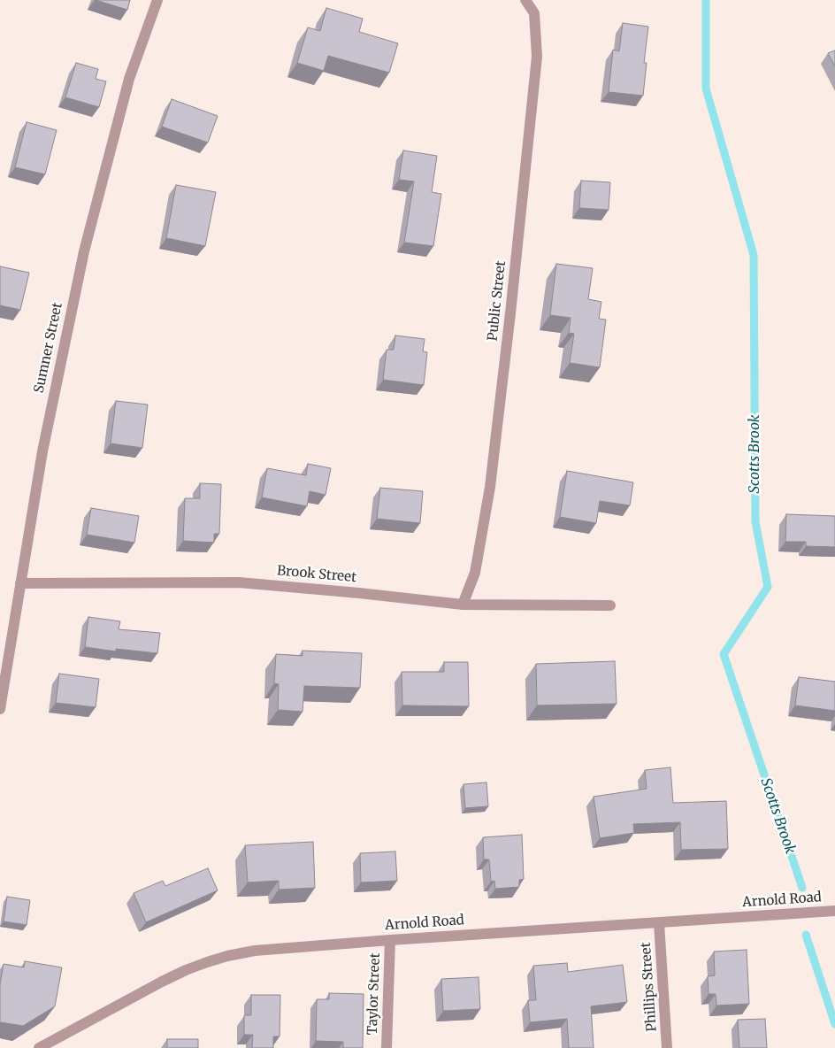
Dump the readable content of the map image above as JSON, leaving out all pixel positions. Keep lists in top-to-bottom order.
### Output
{
  "streets": {
    "street": [
      "Public Street",
      "Sumner Street",
      "Brook Street",
      "Arnold Road",
      "Phillips Street",
      "Taylor Street"
    ]
  },
  "crossings": [
    ["Public Street", "Brook Street"],
    ["Sumner Street", "Brook Street"],
    ["Arnold Road", "Phillips Street"],
    ["Arnold Road", "Taylor Street"]
  ],
  "water": ["Scotts Brook"]
}
